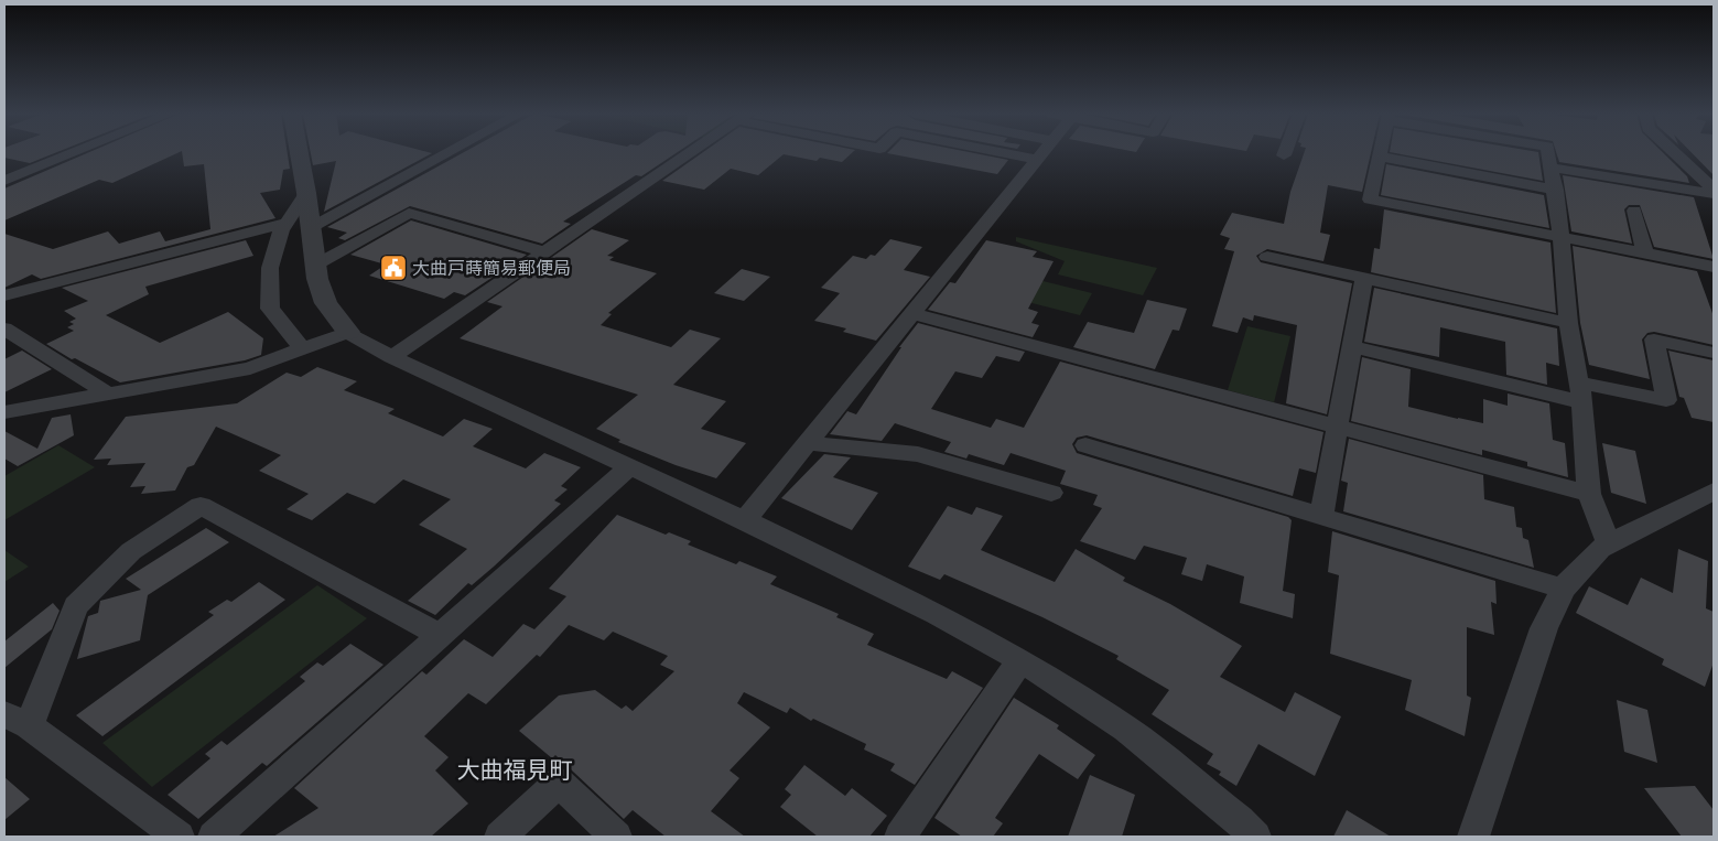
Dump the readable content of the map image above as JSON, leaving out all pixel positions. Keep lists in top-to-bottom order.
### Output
{
  "districts": ["大曲福見町"],
  "places": {
    "public building": ["大曲戸蒔簡易郵便局"]
  }
}
